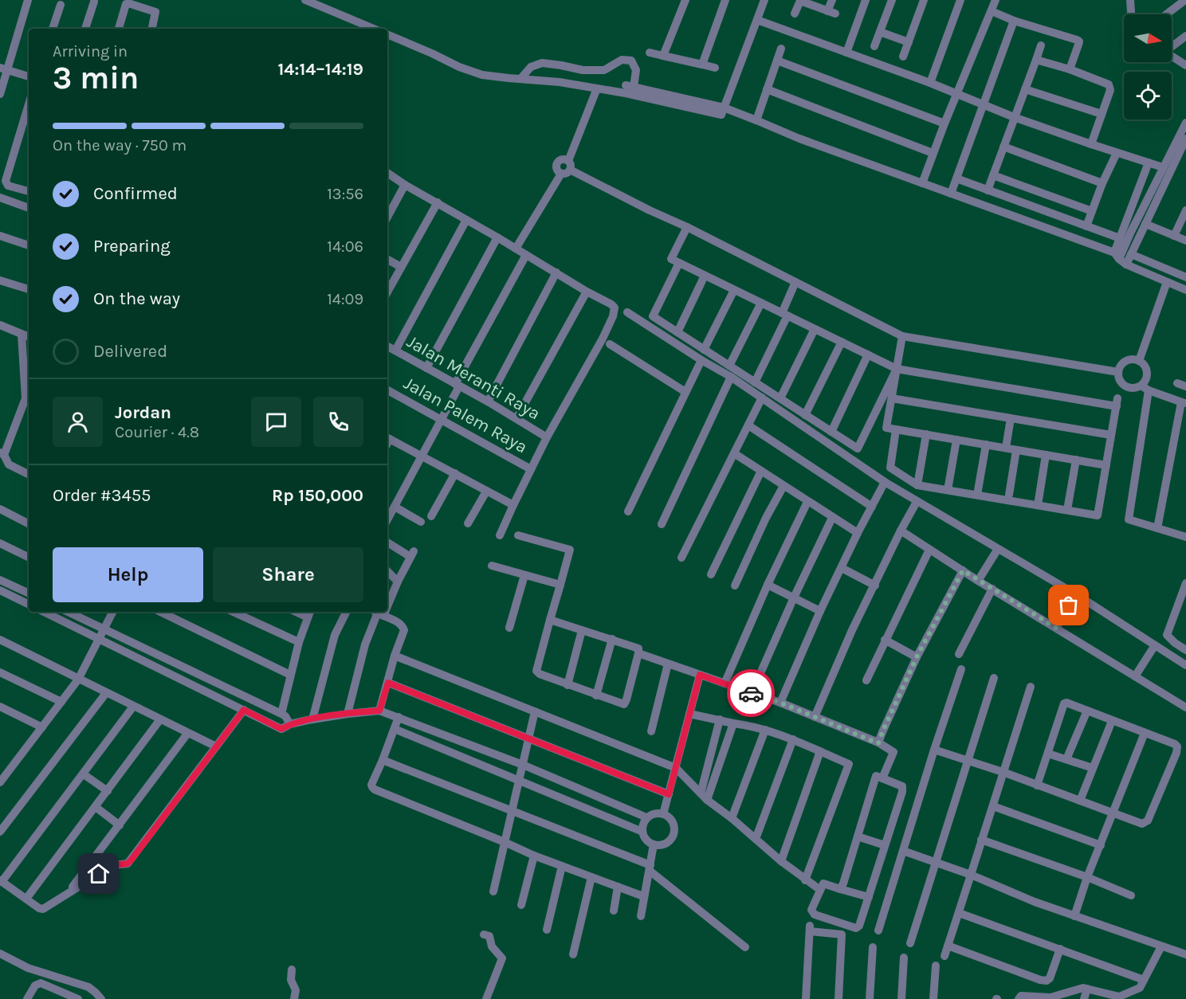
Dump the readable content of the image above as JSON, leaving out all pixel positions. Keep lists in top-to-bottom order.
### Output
{
  "streets": {
    "street": ["Jalan Meranti Raya", "Jalan Palem Raya"]
  },
  "north": "right",
  "page": {
    "heading": ["3 min", "Arriving in", "14:14–14:19"],
    "panel": [
      "Jordan",
      "Courier · 4.8",
      "Order #3455",
      "Rp 150,000"
    ],
    "bar": "On the way · 750 m",
    "list": [
      ["Confirmed", "13:56"],
      ["Preparing", "14:06"],
      ["On the way", "14:09"],
      "Delivered"
    ],
    "buttons": ["Help", "Share"]
  }
}
